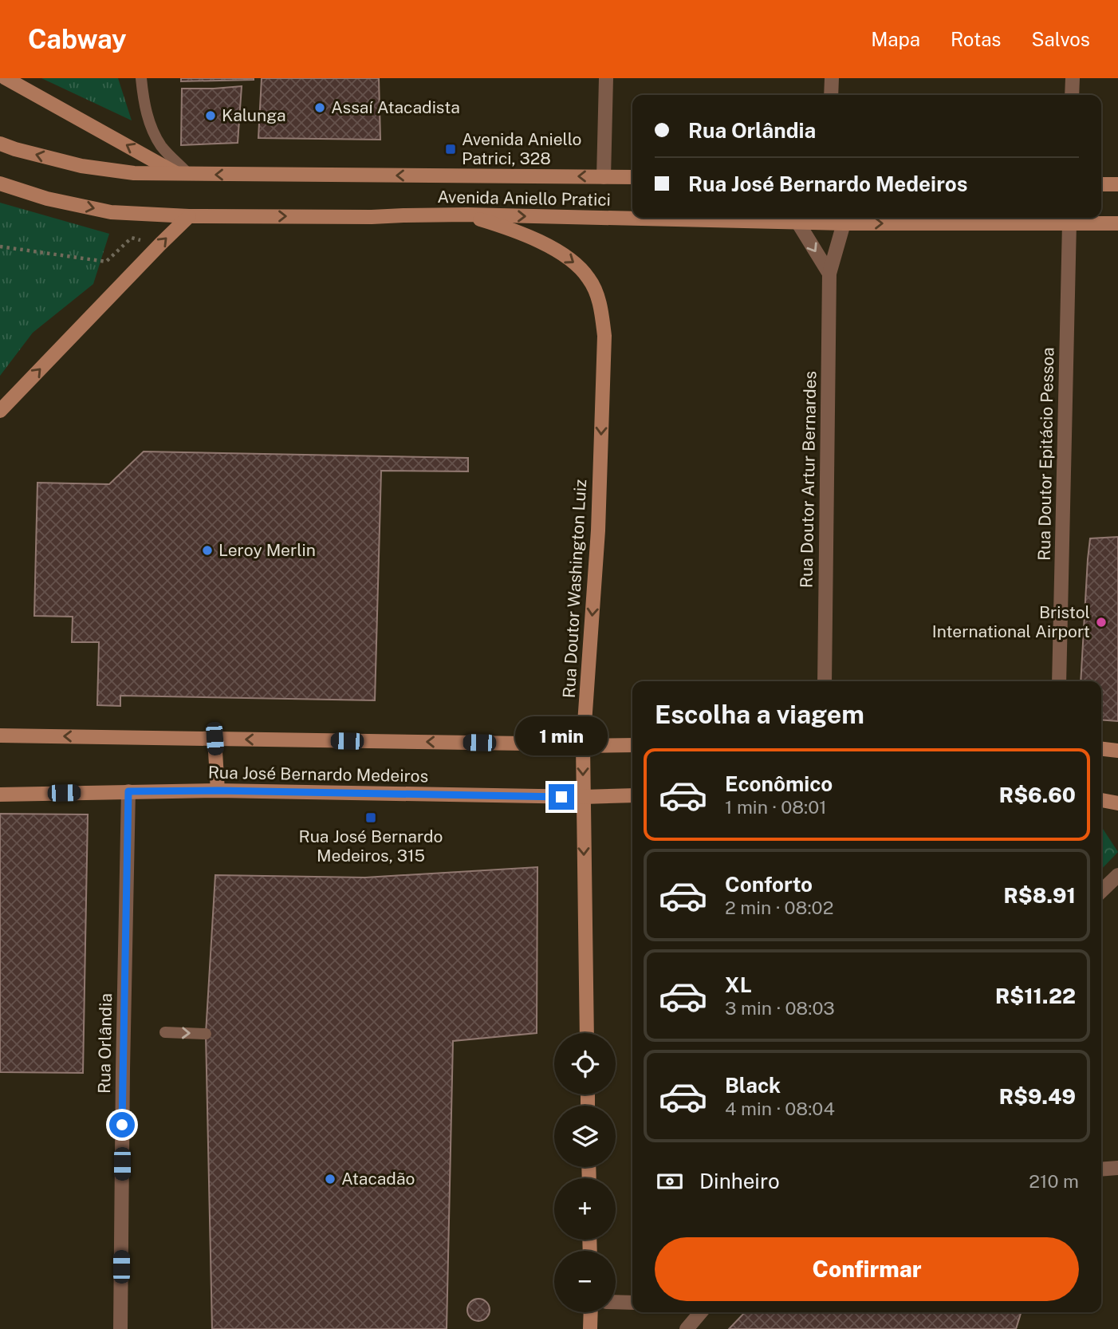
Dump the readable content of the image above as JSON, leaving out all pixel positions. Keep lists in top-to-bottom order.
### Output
{
  "streets": {
    "main road": ["Avenida Aniello Pratici", "Rua Doutor Washington Luiz", "Rua José Bernardo Medeiros"],
    "street": ["Rua Doutor Epitácio Pessoa", "Rua Doutor Artur Bernardes", "Rua Orlândia"]
  },
  "crossings": [
    ["Avenida Aniello Pratici", "Rua Doutor Epitácio Pessoa"],
    ["Avenida Aniello Pratici", "Rua Doutor Artur Bernardes"],
    ["Avenida Aniello Pratici", "Rua Doutor Washington Luiz"],
    ["Rua Doutor Washington Luiz", "Rua José Bernardo Medeiros"],
    ["Rua José Bernardo Medeiros", "Rua Orlândia"]
  ],
  "one_way": ["Rua Doutor Washington Luiz"],
  "places": {
    "other": [
      "Assaí Atacadista",
      "Kalunga",
      "Leroy Merlin",
      "Bristol International Airport",
      "Atacadão"
    ],
    "transit": ["Avenida Aniello Patrici, 328", "Rua José Bernardo Medeiros, 315"]
  },
  "page": {
    "header": "Cabway",
    "nav": ["Mapa", "Rotas", "Salvos"],
    "banner": ["Rua Orlândia", "Rua José Bernardo Medeiros"],
    "heading": "Escolha a viagem",
    "bubble": "1 min",
    "list": [
      {
        "name": "Econômico",
        "note": "1 min · 08:01",
        "value": "R$6.60"
      },
      {
        "name": "Conforto",
        "note": "2 min · 08:02",
        "value": "R$8.91"
      },
      {
        "name": "XL",
        "note": "3 min · 08:03",
        "value": "R$11.22"
      },
      {
        "name": "Black",
        "note": "4 min · 08:04",
        "value": "R$9.49"
      }
    ],
    "map_buttons": ["+", "−"],
    "pay": ["Dinheiro", "210 m"],
    "buttons": "Confirmar"
  }
}
